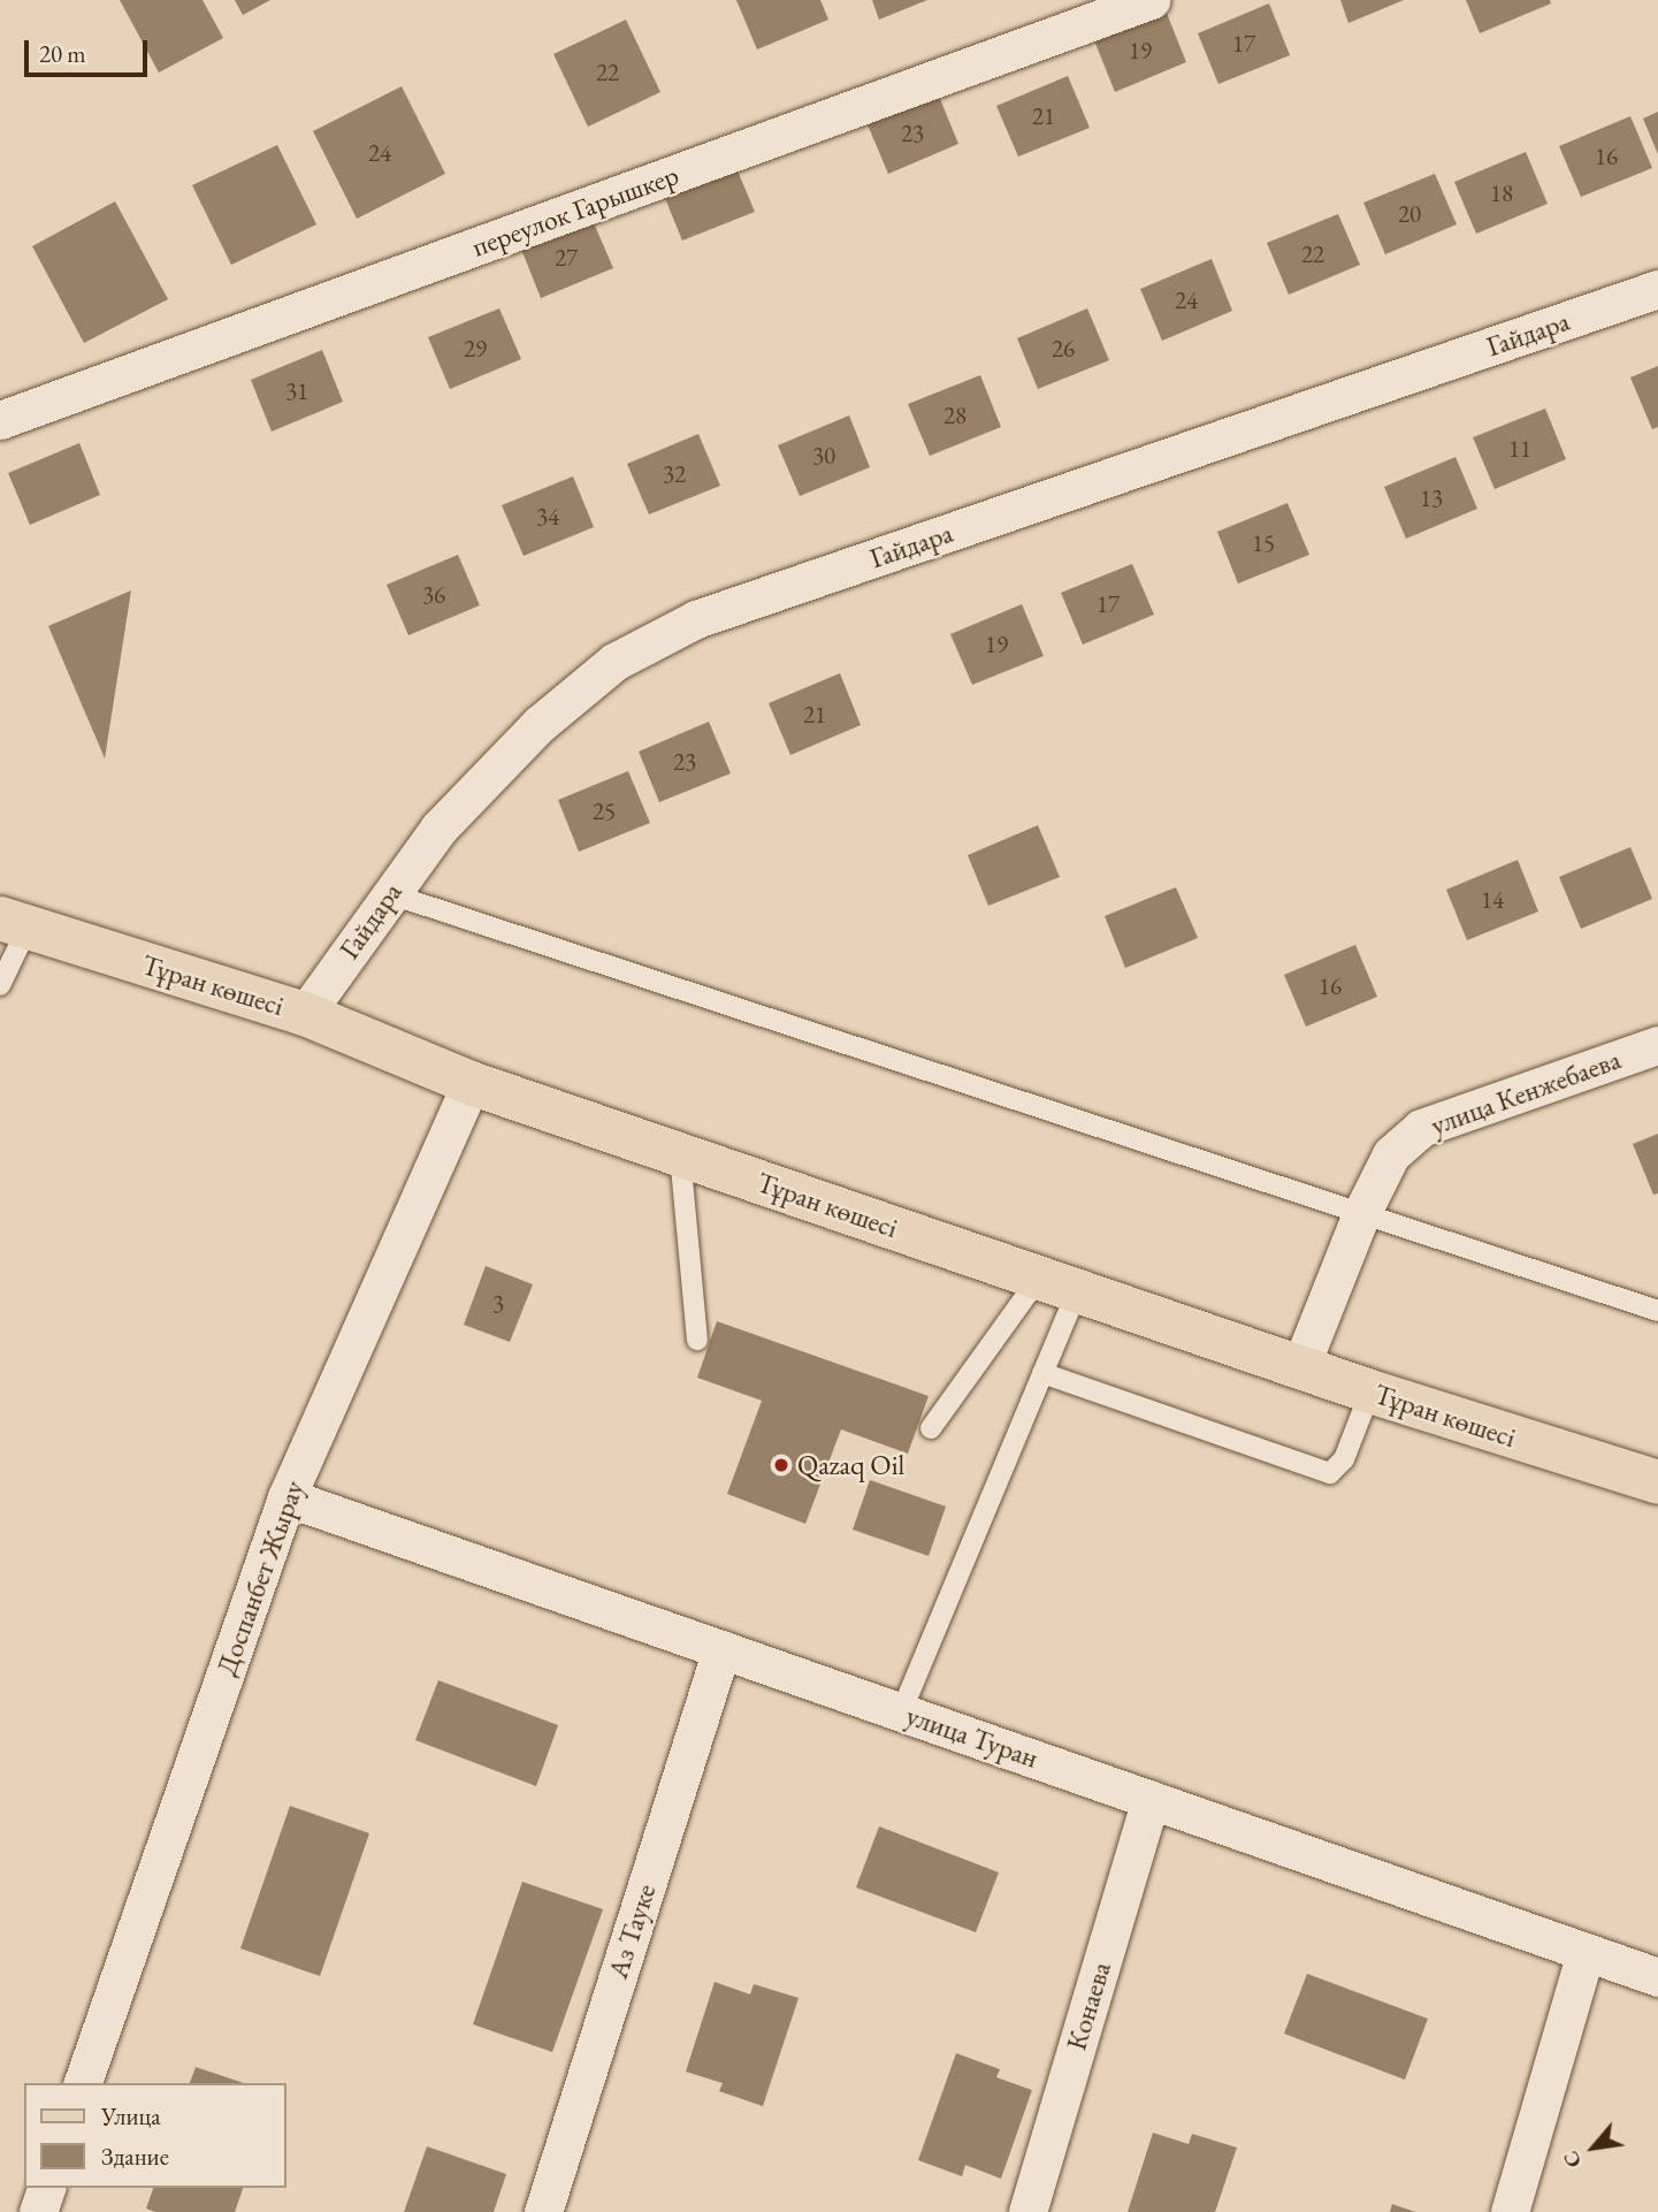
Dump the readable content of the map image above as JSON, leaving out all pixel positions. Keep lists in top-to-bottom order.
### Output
{
  "streets": {
    "main road": ["Тұран көшесі"],
    "street": [
      "переулок Гарышкер",
      "Гайдара",
      "улица Кенжебаева",
      "Доспанбет Жырау",
      "улица Туран",
      "Аз Тауке",
      "Конаева"
    ]
  },
  "crossings": [
    ["Гайдара", "Тұран көшесі"],
    ["Тұран көшесі", "улица Кенжебаева"],
    ["Тұран көшесі", "Доспанбет Жырау"],
    ["Доспанбет Жырау", "улица Туран"],
    ["улица Туран", "Аз Тауке"],
    ["улица Туран", "Конаева"]
  ],
  "places": ["Qazaq Oil"],
  "house_numbers": [
    "17",
    "19",
    "22",
    "21",
    "23",
    "24",
    "16",
    "18",
    "20",
    "22",
    "27",
    "24",
    "29",
    "26",
    "31",
    "28",
    "11",
    "30",
    "32",
    "13",
    "34",
    "15",
    "36",
    "17",
    "19",
    "21",
    "23",
    "25",
    "14",
    "16",
    "3"
  ],
  "legend": ["Улица", "Здание"],
  "scale_bar": "20 m",
  "north": "bottom left"
}
